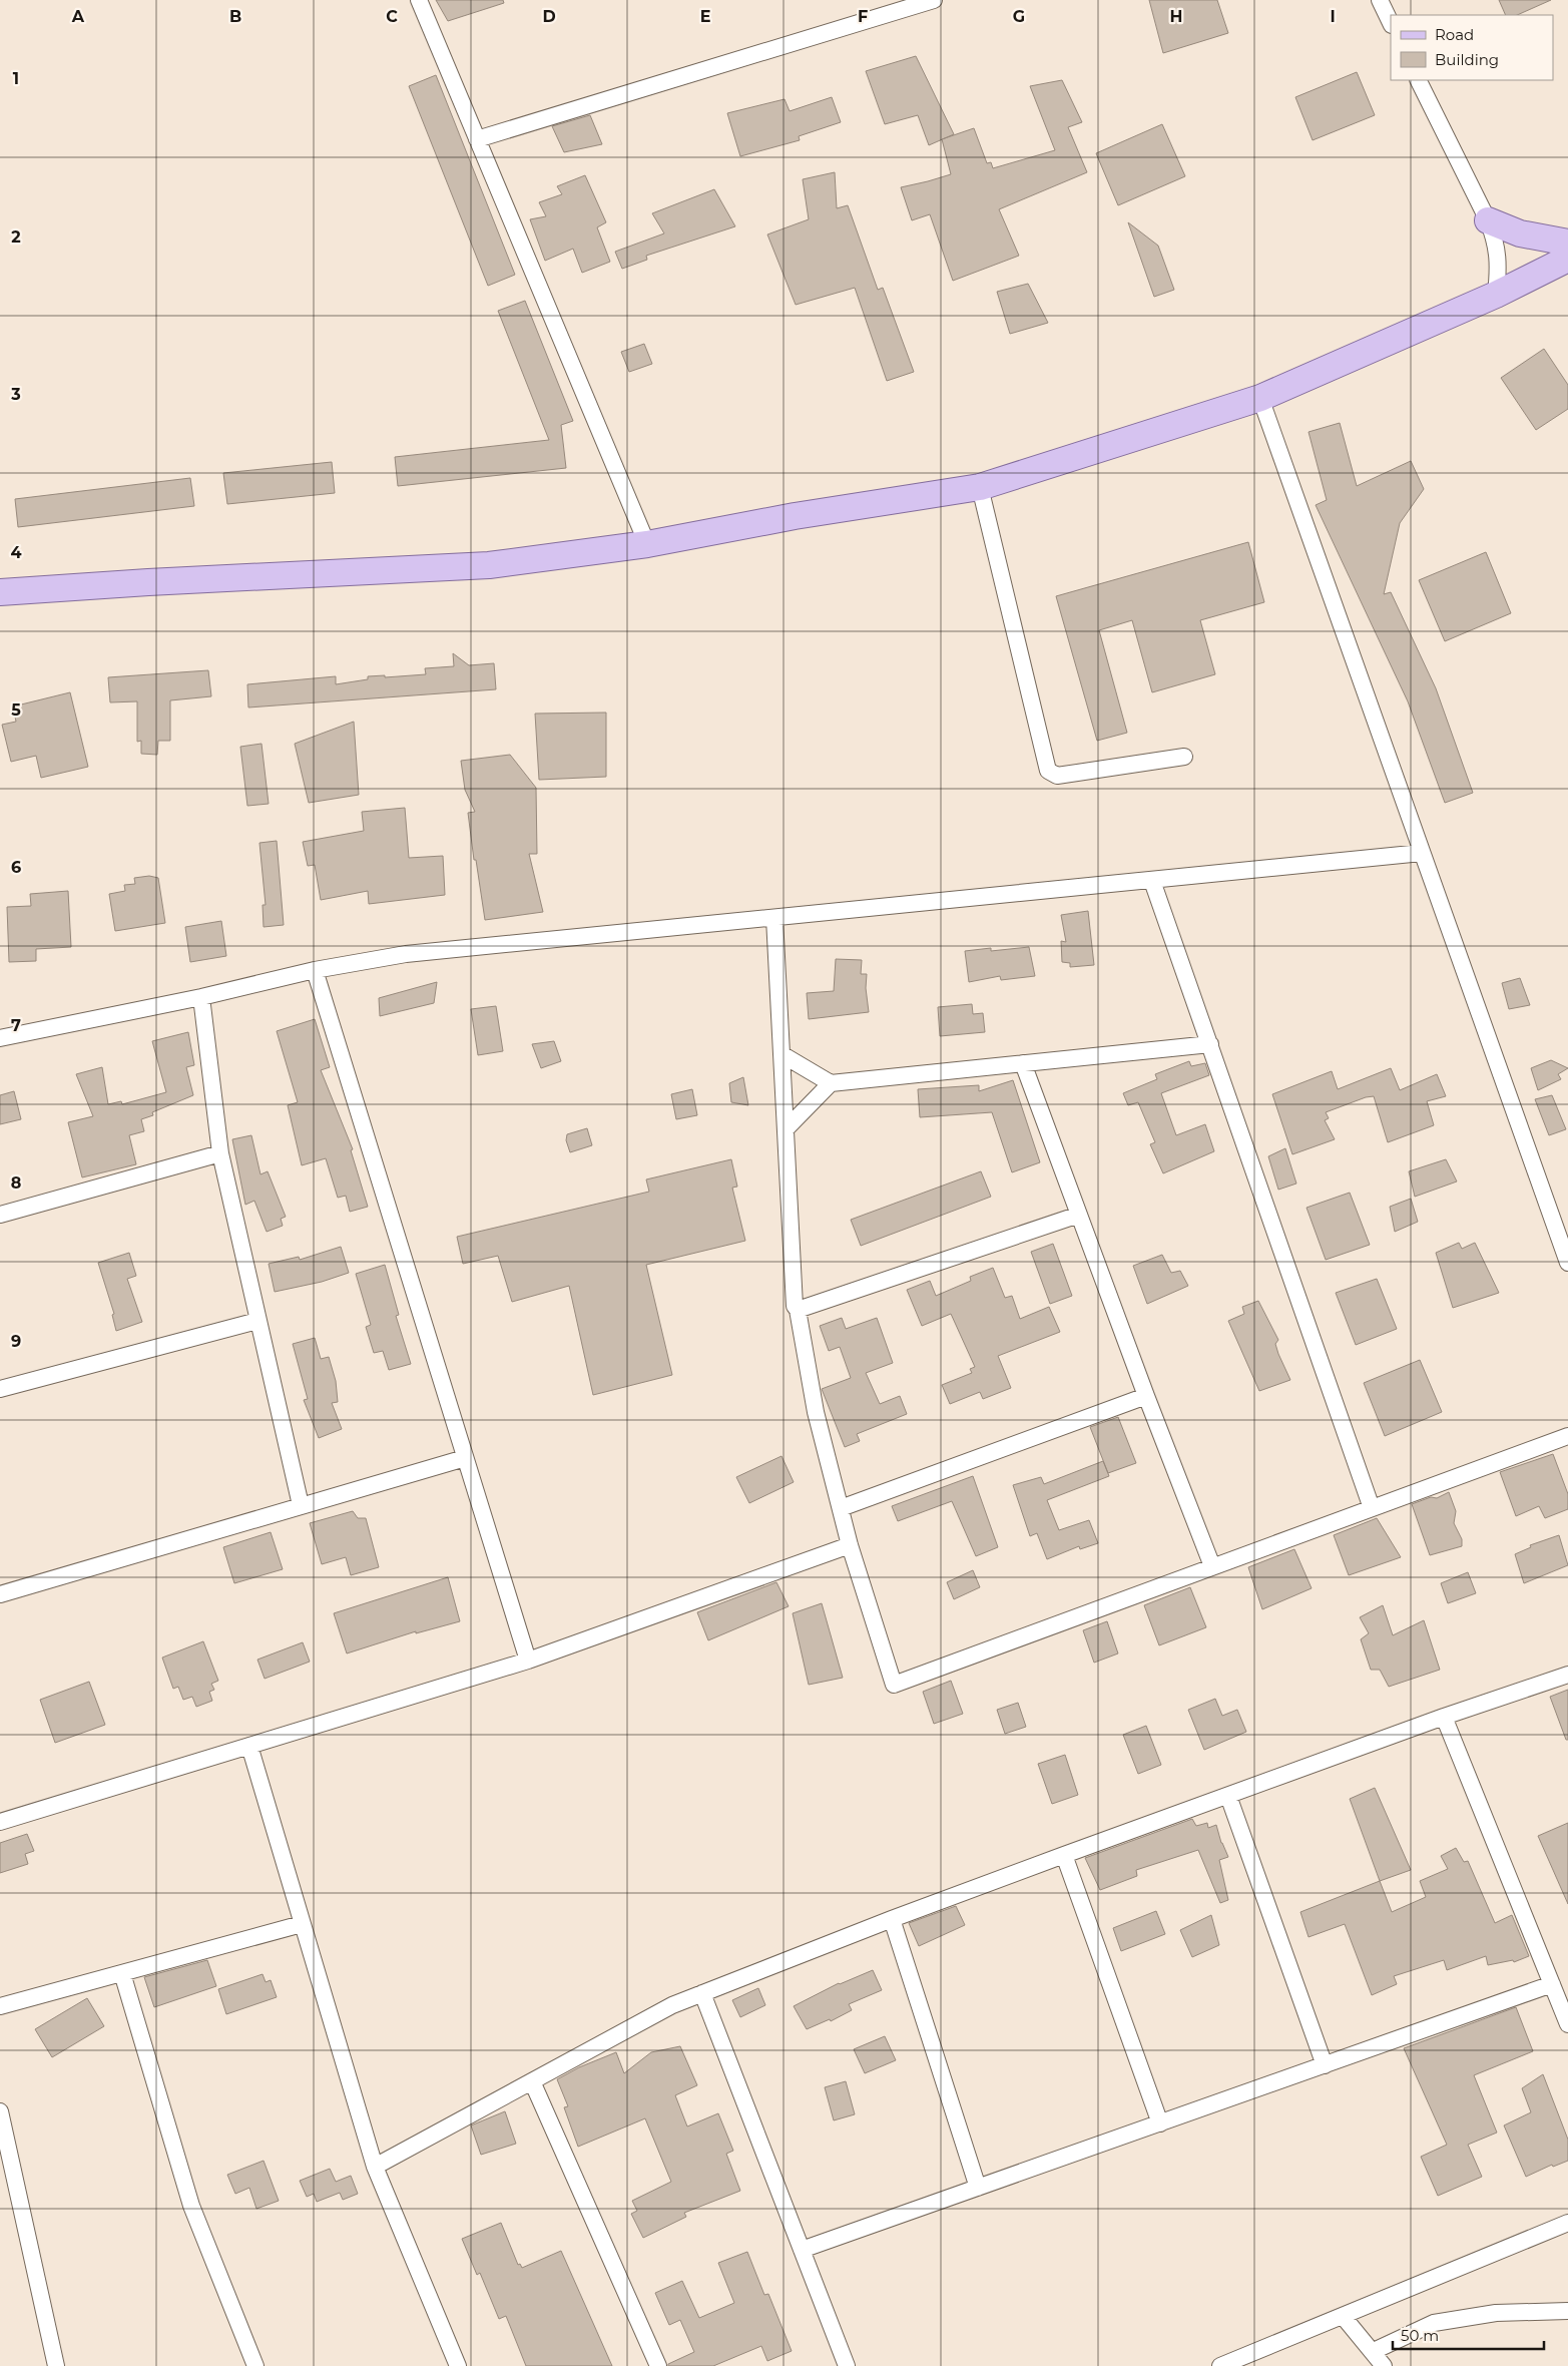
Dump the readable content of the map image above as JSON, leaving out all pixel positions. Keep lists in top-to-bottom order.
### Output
{
  "legend": ["Road", "Building"],
  "scale_bar": "50 m",
  "grid": {
    "columns": [
      "A",
      "B",
      "C",
      "D",
      "E",
      "F",
      "G",
      "H",
      "I"
    ],
    "rows": [
      "1",
      "2",
      "3",
      "4",
      "5",
      "6",
      "7",
      "8",
      "9"
    ]
  }
}
